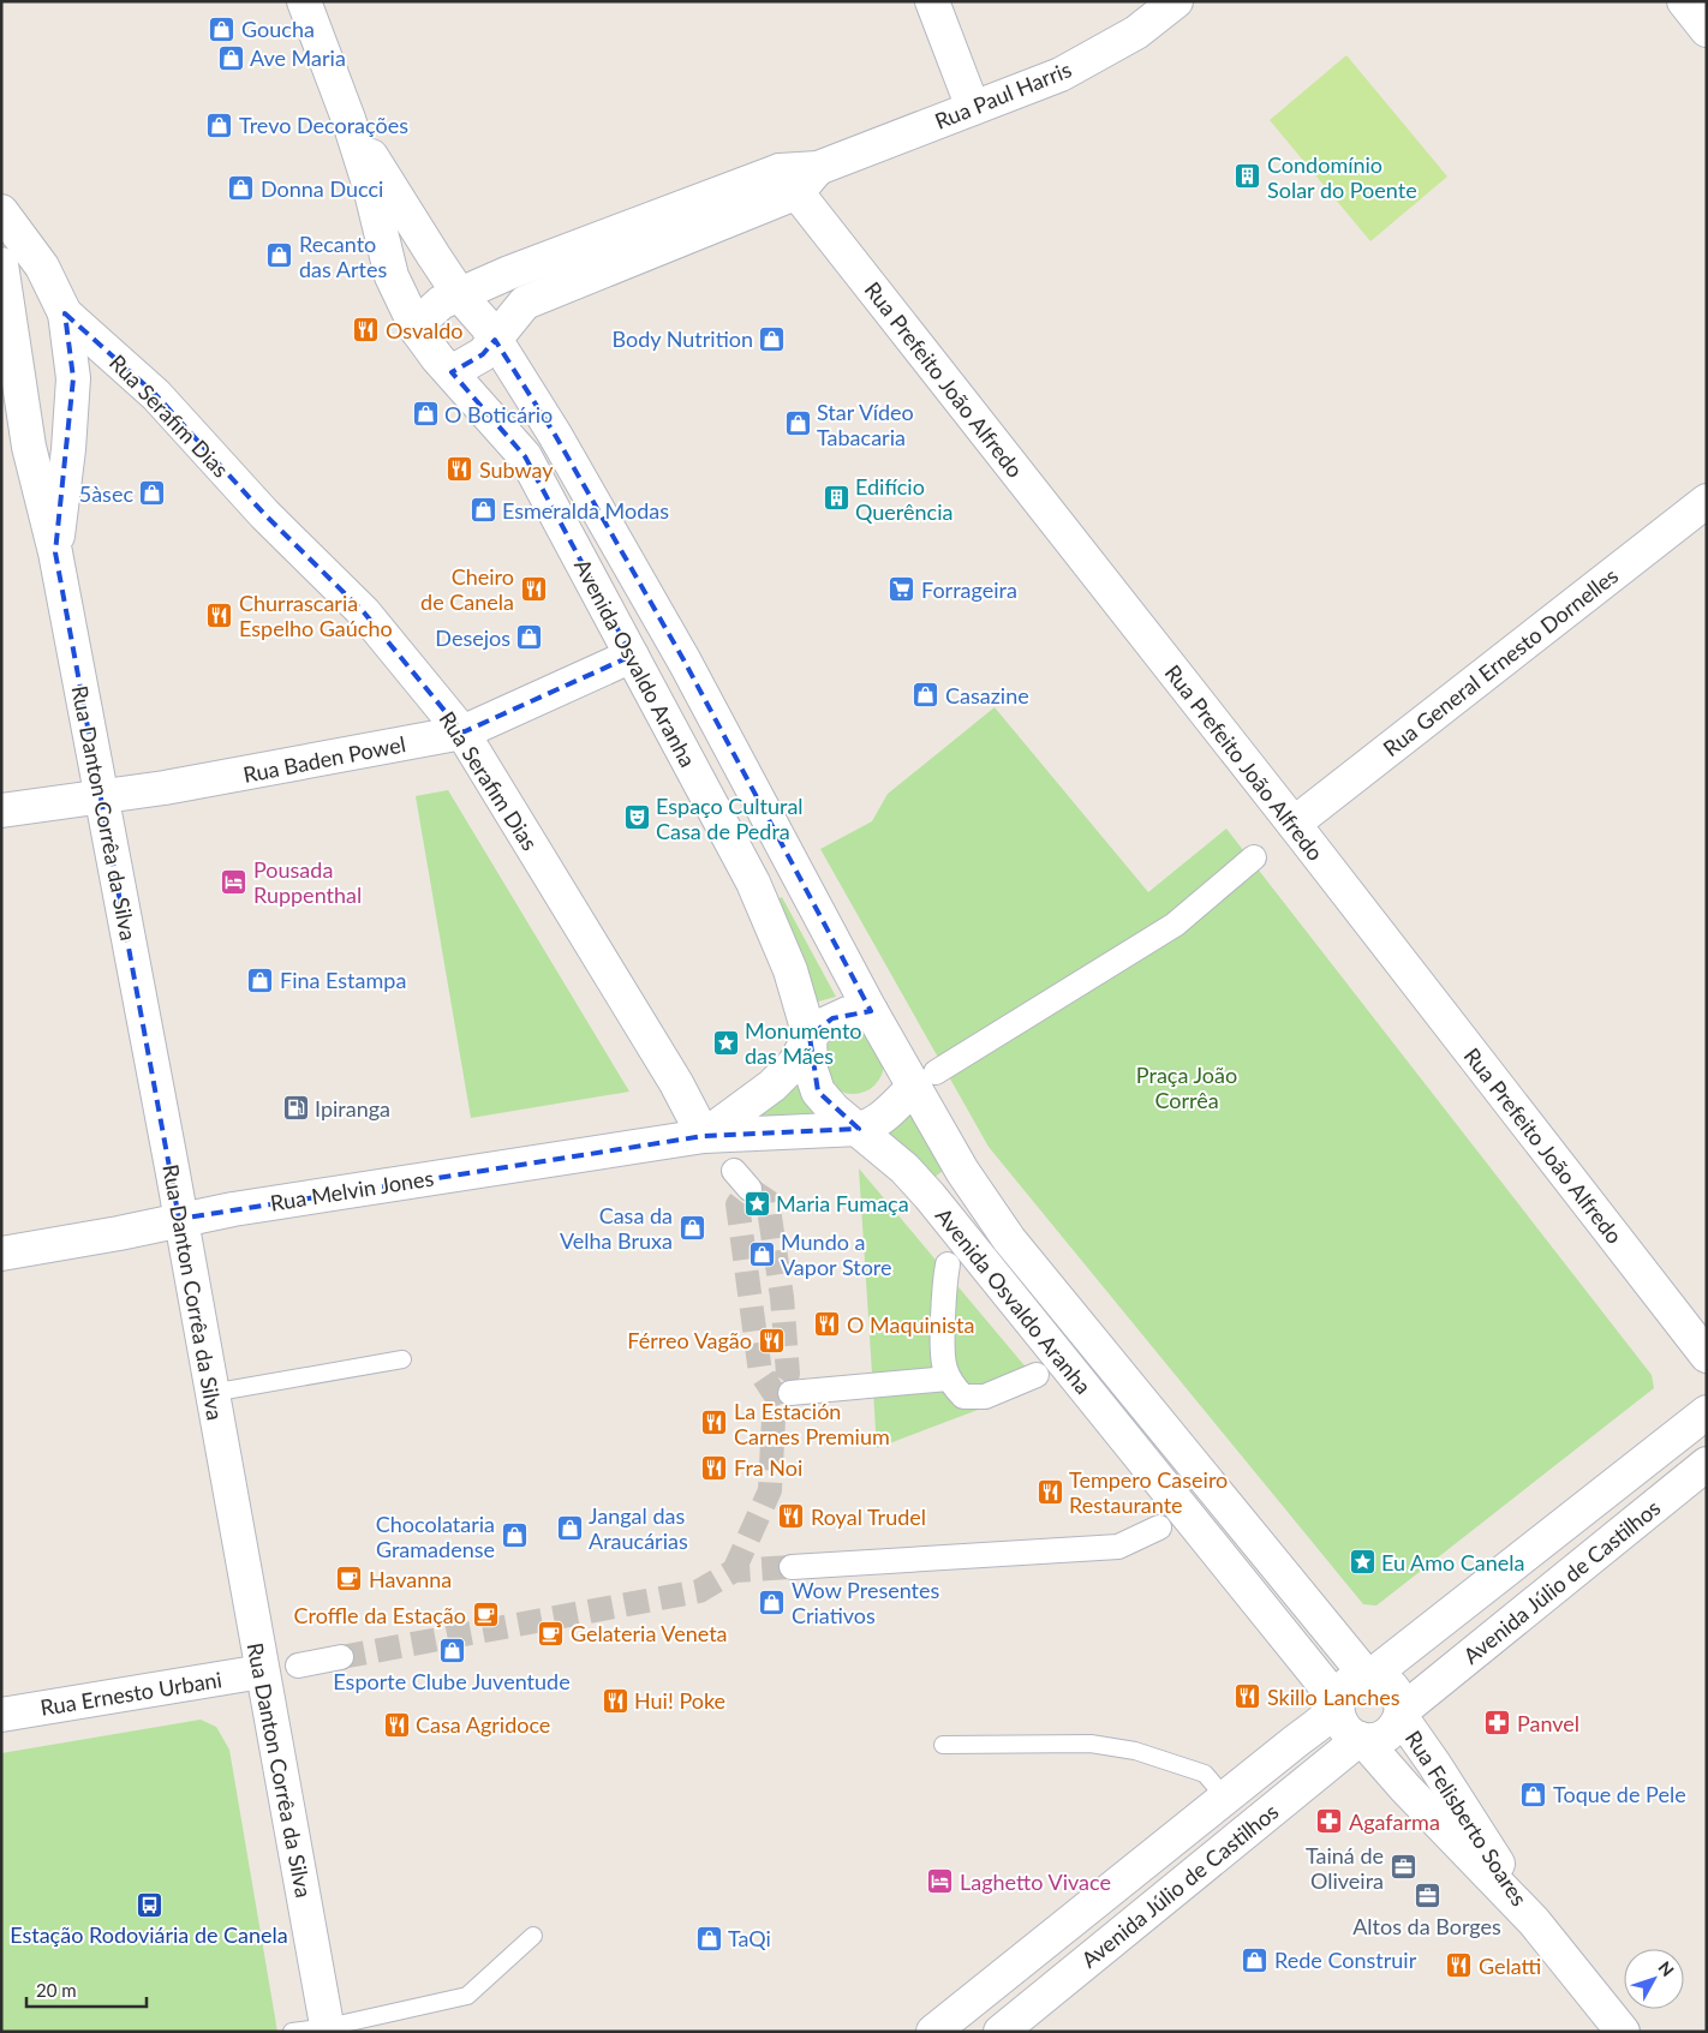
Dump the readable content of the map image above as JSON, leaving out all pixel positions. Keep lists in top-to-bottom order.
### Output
{
  "streets": {
    "street": [
      "Rua Paul Harris",
      "Rua Prefeito João Alfredo",
      "Rua Serafim Dias",
      "Rua General Ernesto Dornelles",
      "Avenida Osvaldo Aranha",
      "Rua Baden Powel",
      "Rua Danton Corrêa da Silva",
      "Rua Melvin Jones",
      "Avenida Júlio de Castilhos",
      "Rua Ernesto Urbani",
      "Rua Felisberto Soares"
    ]
  },
  "crossings": [
    ["Rua Paul Harris", "Rua Prefeito João Alfredo"],
    ["Rua Paul Harris", "Avenida Osvaldo Aranha"],
    ["Rua Prefeito João Alfredo", "Rua General Ernesto Dornelles"],
    ["Rua Serafim Dias", "Rua Baden Powel"],
    ["Rua Serafim Dias", "Rua Danton Corrêa da Silva"],
    ["Rua Serafim Dias", "Rua Melvin Jones"],
    ["Avenida Osvaldo Aranha", "Rua Baden Powel"],
    ["Avenida Osvaldo Aranha", "Rua Melvin Jones"],
    ["Avenida Osvaldo Aranha", "Avenida Júlio de Castilhos"],
    ["Avenida Osvaldo Aranha", "Rua Felisberto Soares"],
    ["Rua Baden Powel", "Rua Danton Corrêa da Silva"],
    ["Rua Danton Corrêa da Silva", "Rua Melvin Jones"],
    ["Rua Danton Corrêa da Silva", "Rua Ernesto Urbani"],
    ["Avenida Júlio de Castilhos", "Rua Felisberto Soares"]
  ],
  "parks": ["Praça João Corrêa"],
  "places": {
    "shop": [
      "Goucha",
      "Ave Maria",
      "Trevo Decorações",
      "Donna Ducci",
      "Recanto das Artes",
      "Body Nutrition",
      "O Boticário",
      "Star Vídeo Tabacaria",
      "5àsec",
      "Esmeralda Modas",
      "Desejos",
      "Casazine",
      "Fina Estampa",
      "Casa da Velha Bruxa",
      "Mundo a Vapor Store",
      "Jangal das Araucárias",
      "Chocolataria Gramadense",
      "Wow Presentes Criativos",
      "Esporte Clube Juventude",
      "Toque de Pele",
      "TaQi",
      "Rede Construir"
    ],
    "building": ["Condomínio Solar do Poente", "Edifício Querência"],
    "restaurant": [
      "Osvaldo",
      "Subway",
      "Cheiro de Canela",
      "Churrascaria Espelho Gaúcho",
      "O Maquinista",
      "Férreo Vagão",
      "La Estación Carnes Premium",
      "Fra Noi",
      "Tempero Caseiro Restaurante",
      "Royal Trudel",
      "Skillo Lanches",
      "Hui! Poke",
      "Casa Agridoce",
      "Gelatti"
    ],
    "supermarket": ["Forrageira"],
    "theatre": ["Espaço Cultural Casa de Pedra"],
    "hotel": ["Pousada Ruppenthal", "Laghetto Vivace"],
    "place": ["Monumento das Mães", "Maria Fumaça", "Eu Amo Canela"],
    "fuel station": ["Ipiranga"],
    "cafe": ["Havanna", "Croffle da Estação", "Gelateria Veneta"],
    "pharmacy": ["Panvel", "Agafarma"],
    "office": ["Tainá de Oliveira", "Altos da Borges"],
    "bus stop": ["Estação Rodoviária de Canela"]
  },
  "scale_bar": "20 m",
  "north": "top right"
}
